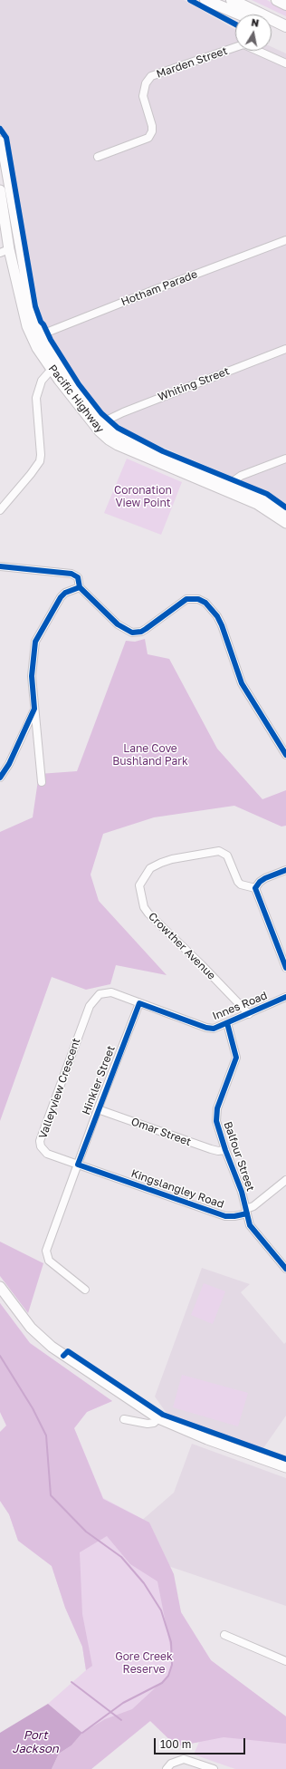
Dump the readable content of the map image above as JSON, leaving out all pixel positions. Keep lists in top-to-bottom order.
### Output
{
  "streets": {
    "main road": ["Pacific Highway"],
    "street": [
      "Marden Street",
      "Hotham Parade",
      "Whiting Street",
      "Crowther Avenue",
      "Innes Road",
      "Hinkler Street",
      "Valleyview Crescent",
      "Omar Street",
      "Balfour Street",
      "Kingslangley Road"
    ]
  },
  "crossings": [
    ["Hotham Parade", "Pacific Highway"],
    ["Whiting Street", "Pacific Highway"],
    ["Crowther Avenue", "Innes Road"],
    ["Innes Road", "Hinkler Street"],
    ["Innes Road", "Valleyview Crescent"],
    ["Innes Road", "Balfour Street"],
    ["Hinkler Street", "Valleyview Crescent"],
    ["Hinkler Street", "Omar Street"],
    ["Hinkler Street", "Kingslangley Road"],
    ["Valleyview Crescent", "Kingslangley Road"],
    ["Omar Street", "Balfour Street"],
    ["Balfour Street", "Kingslangley Road"]
  ],
  "water": ["Port Jackson"],
  "parks": ["Coronation View Point", "Lane Cove Bushland Park", "Gore Creek Reserve"],
  "scale_bar": "100 m",
  "north": "top"
}
